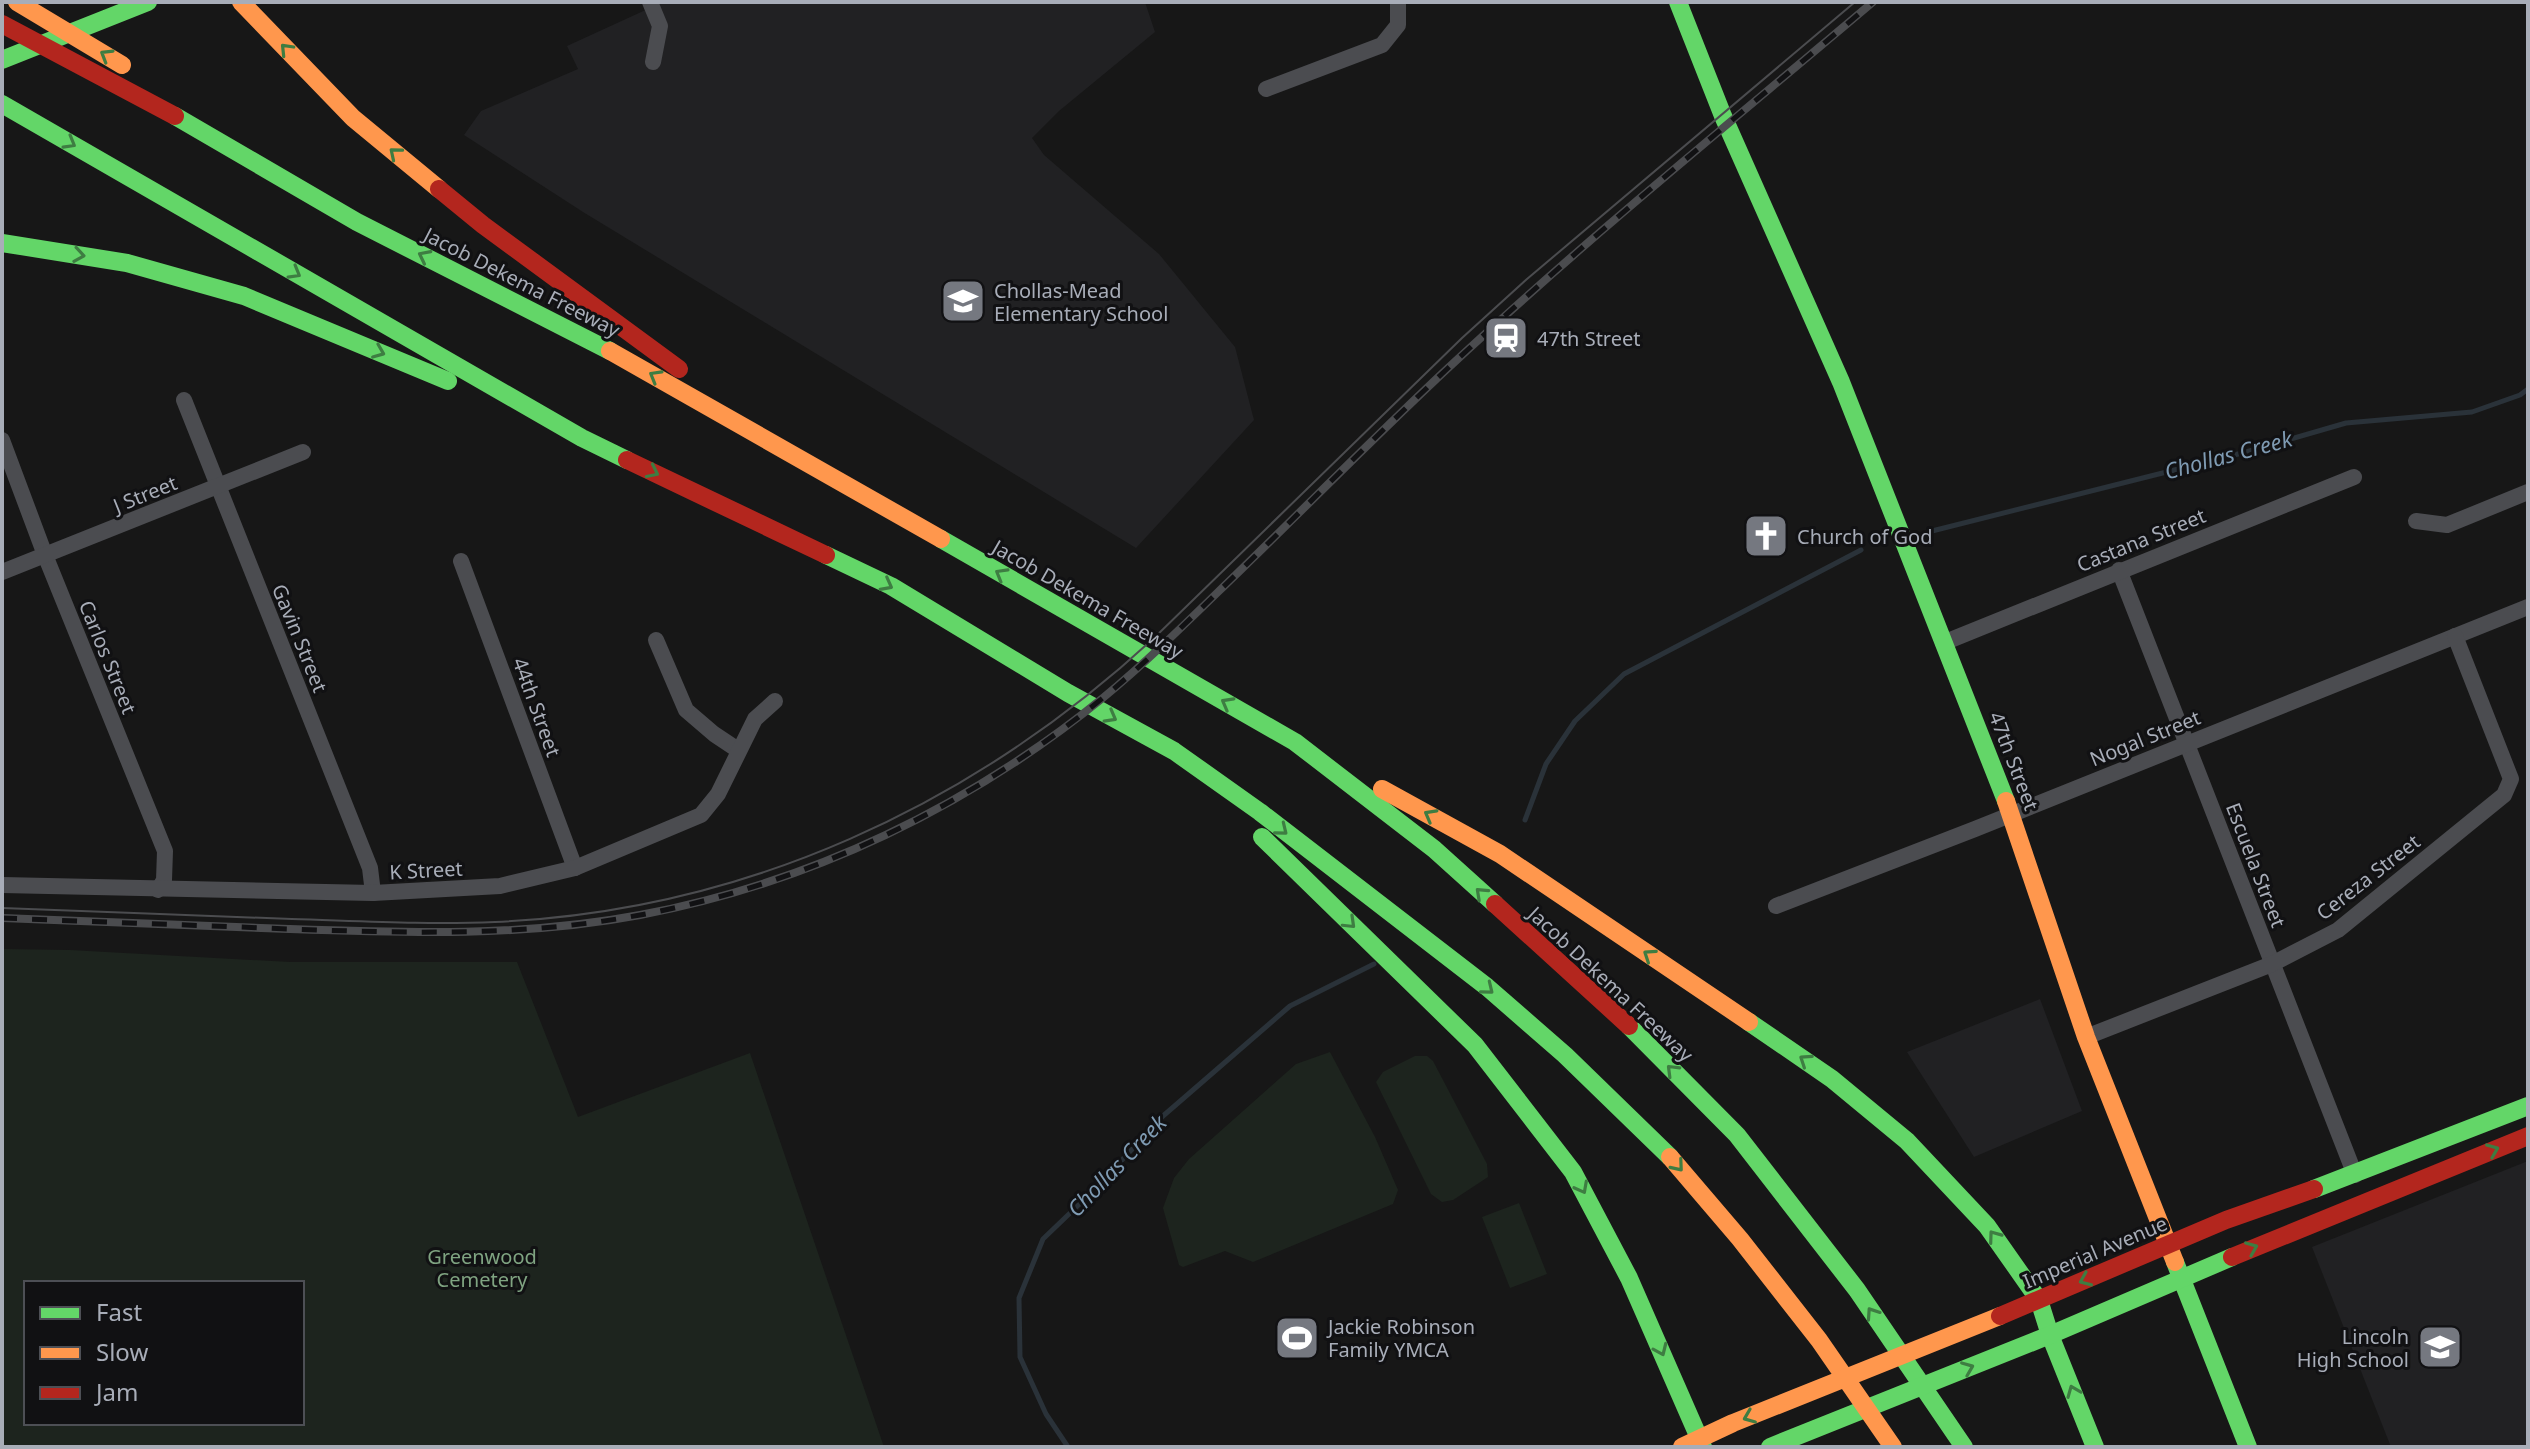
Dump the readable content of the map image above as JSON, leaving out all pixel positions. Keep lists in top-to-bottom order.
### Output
{
  "streets": {
    "main road": ["Jacob Dekema Freeway", "47th Street", "Imperial Avenue"],
    "street": [
      "J Street",
      "Castana Street",
      "Gavin Street",
      "Carlos Street",
      "44th Street",
      "Nogal Street",
      "Escuela Street",
      "K Street",
      "Cereza Street"
    ]
  },
  "crossings": [
    ["J Street", "Gavin Street"],
    ["J Street", "Carlos Street"],
    ["Castana Street", "47th Street"],
    ["Castana Street", "Escuela Street"],
    ["Gavin Street", "K Street"],
    ["Carlos Street", "K Street"],
    ["44th Street", "K Street"],
    ["Nogal Street", "47th Street"],
    ["Nogal Street", "Escuela Street"],
    ["Nogal Street", "Cereza Street"],
    ["47th Street", "Cereza Street"],
    ["47th Street", "Imperial Avenue"],
    ["Escuela Street", "Cereza Street"],
    ["Escuela Street", "Imperial Avenue"]
  ],
  "water": ["Chollas Creek"],
  "parks": ["Greenwood Cemetery"],
  "places": {
    "school or university": ["Chollas-Mead Elementary School", "Lincoln High School"],
    "station": ["47th Street"],
    "church": ["Church of God"],
    "sports": ["Jackie Robinson Family YMCA"]
  },
  "legend": ["Fast", "Slow", "Jam"]
}
